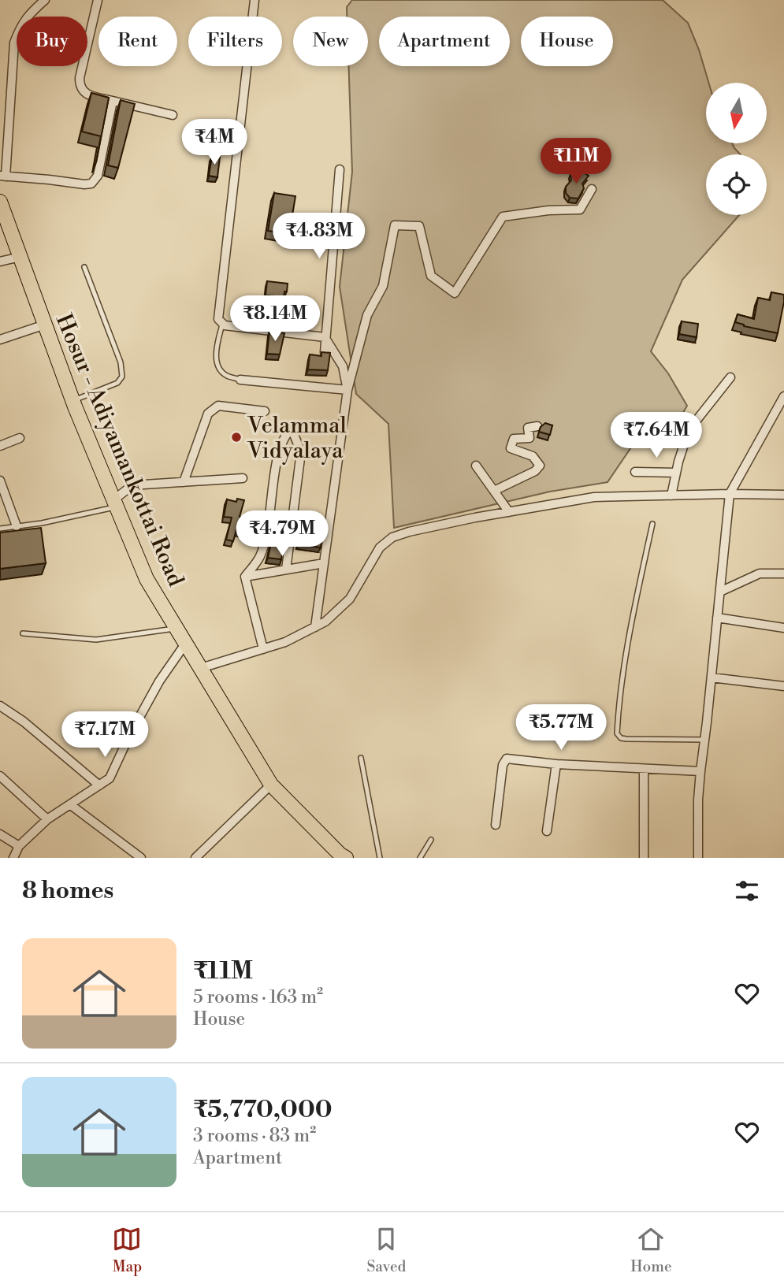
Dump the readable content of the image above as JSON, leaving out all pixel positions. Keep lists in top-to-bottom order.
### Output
{
  "streets": {
    "highway": ["Hosur - Adiyamankottai Road"]
  },
  "places": ["Velammal Vidyalaya"],
  "north": "bottom",
  "page": {
    "chip": [
      "Buy",
      "Rent",
      "Filters",
      "New",
      "Apartment",
      "House"
    ],
    "price": [
      "₹4M",
      "₹11M",
      "₹4.83M",
      "₹8.14M",
      "₹7.64M",
      "₹4.79M",
      "₹5.77M",
      "₹7.17M"
    ],
    "heading": "8 homes",
    "list": [
      {
        "name": "₹11M",
        "note": "5 rooms · 163 m² · House"
      },
      {
        "name": "₹5,770,000",
        "note": "3 rooms · 83 m² · Apartment"
      }
    ],
    "tabs": ["Map", "Saved", "Home"]
  }
}
